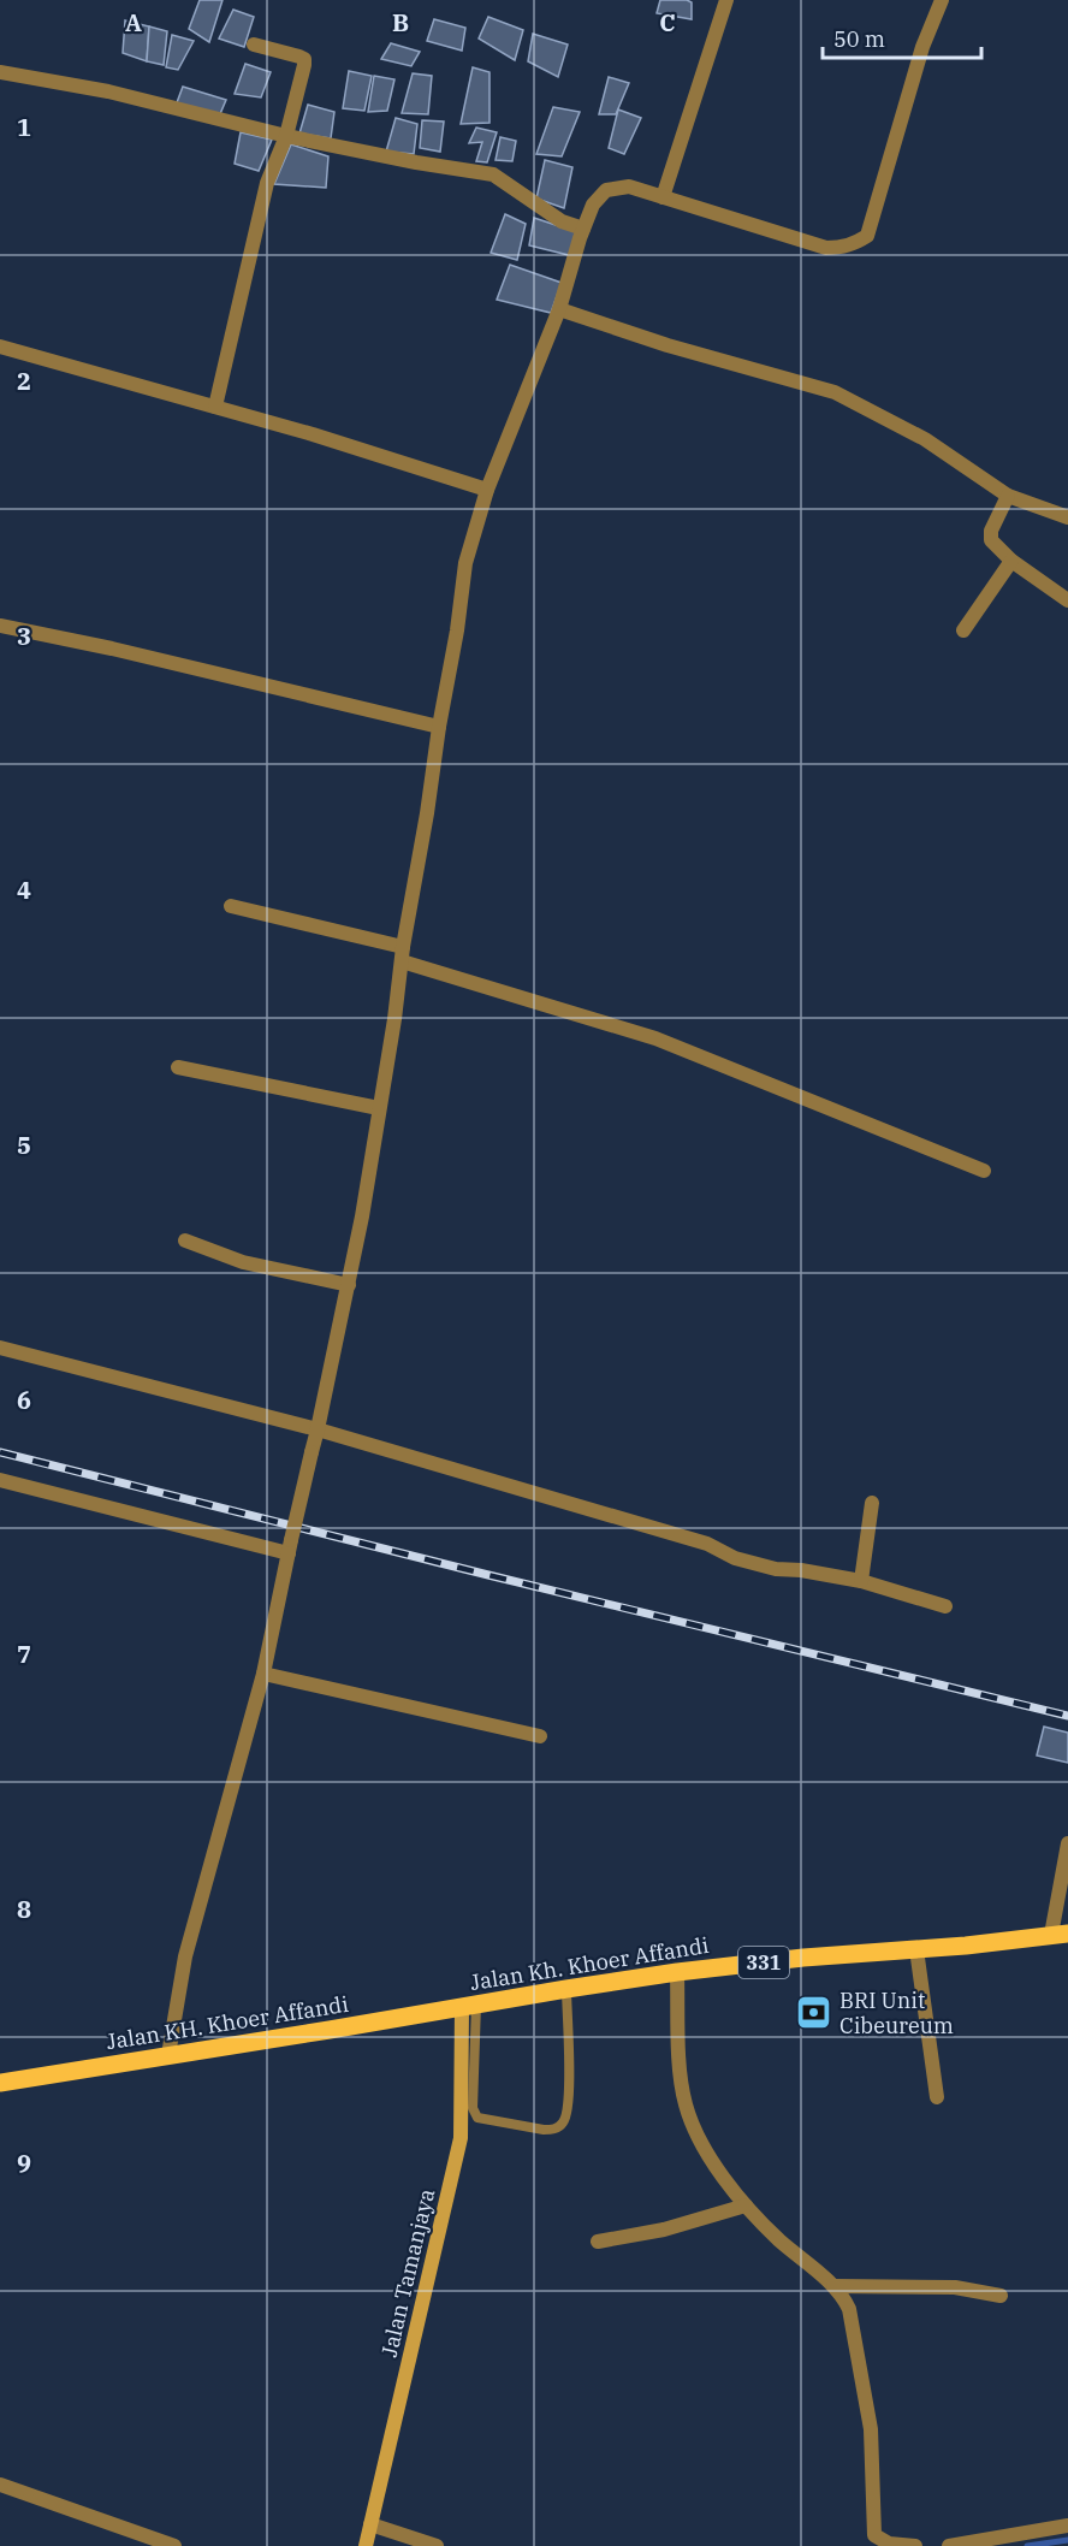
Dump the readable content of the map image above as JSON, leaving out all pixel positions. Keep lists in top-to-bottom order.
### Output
{
  "streets": {
    "main road": ["331", "Jalan Kh. Khoer Affandi", "Jalan KH. Khoer Affandi"],
    "street": ["Jalan Tamanjaya"]
  },
  "crossings": [
    ["Jalan Kh. Khoer Affandi", "Jalan KH. Khoer Affandi"],
    ["Jalan Kh. Khoer Affandi", "Jalan Tamanjaya"],
    ["Jalan KH. Khoer Affandi", "Jalan Tamanjaya"]
  ],
  "places": {
    "bank": ["BRI Unit Cibeureum"]
  },
  "scale_bar": "50 m",
  "grid": {
    "columns": ["A", "B", "C"],
    "rows": [
      "1",
      "2",
      "3",
      "4",
      "5",
      "6",
      "7",
      "8",
      "9"
    ]
  }
}
